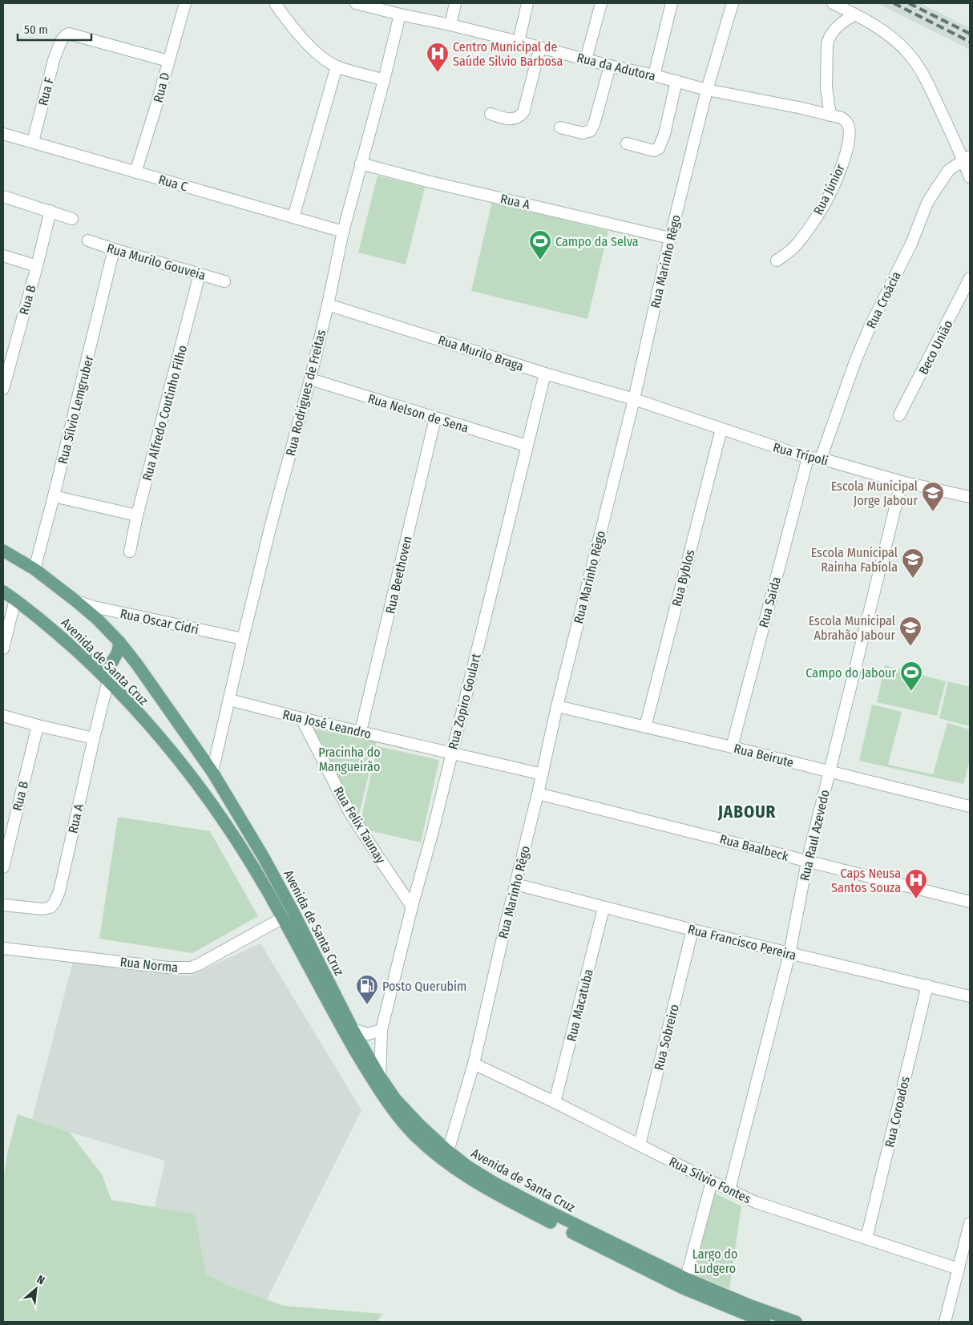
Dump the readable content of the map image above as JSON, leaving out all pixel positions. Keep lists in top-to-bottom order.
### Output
{
  "streets": {
    "main road": ["Avenida de Santa Cruz"],
    "street": [
      "Rua da Adutora",
      "Rua D",
      "Rua F",
      "Rua C",
      "Rua Júnior",
      "Rua A",
      "Rua Murilo Gouveia",
      "Rua Marinho Rêgo",
      "Rua B",
      "Rua Croácia",
      "Beco União",
      "Rua Murilo Braga",
      "Rua Rodrigues de Freitas",
      "Rua Sílvio Lemgruber",
      "Rua Alfredo Coutinho Filho",
      "Rua Nelson de Sena",
      "Rua Trípoli",
      "Rua Beethoven",
      "Rua Byblos",
      "Rua Saída",
      "Rua Oscar Cidri",
      "Rua Zopiro Goulart",
      "Rua José Leandro",
      "Rua Beirute",
      "Rua Felix Taunay",
      "Rua Raul Azevedo",
      "Rua Baalbeck",
      "Rua Francisco Pereira",
      "Rua Norma",
      "Rua Macatuba",
      "Rua Sobreiro",
      "Rua Coroados",
      "Rua Sílvio Fontes"
    ]
  },
  "crossings": [
    ["Rua da Adutora", "Rua Júnior"],
    ["Rua da Adutora", "Rua Marinho Rêgo"],
    ["Rua da Adutora", "Rua Rodrigues de Freitas"],
    ["Rua D", "Rua F"],
    ["Rua D", "Rua C"],
    ["Rua F", "Rua C"],
    ["Rua C", "Rua Rodrigues de Freitas"],
    ["Rua A", "Rua Marinho Rêgo"],
    ["Rua A", "Rua Rodrigues de Freitas"],
    ["Rua A", "Avenida de Santa Cruz"],
    ["Rua Murilo Gouveia", "Rua Sílvio Lemgruber"],
    ["Rua Murilo Gouveia", "Rua Alfredo Coutinho Filho"],
    ["Rua Marinho Rêgo", "Rua Murilo Braga"],
    ["Rua Marinho Rêgo", "Rua Trípoli"],
    ["Rua Marinho Rêgo", "Avenida de Santa Cruz"],
    ["Rua Marinho Rêgo", "Rua José Leandro"],
    ["Rua Marinho Rêgo", "Rua Beirute"],
    ["Rua Marinho Rêgo", "Rua Baalbeck"],
    ["Rua Marinho Rêgo", "Rua Francisco Pereira"],
    ["Rua Marinho Rêgo", "Rua Sílvio Fontes"],
    ["Rua Croácia", "Rua Trípoli"],
    ["Rua Murilo Braga", "Rua Rodrigues de Freitas"],
    ["Rua Murilo Braga", "Rua Trípoli"],
    ["Rua Murilo Braga", "Rua Zopiro Goulart"],
    ["Rua Rodrigues de Freitas", "Rua Nelson de Sena"],
    ["Rua Rodrigues de Freitas", "Rua Oscar Cidri"],
    ["Rua Rodrigues de Freitas", "Avenida de Santa Cruz"],
    ["Rua Rodrigues de Freitas", "Rua José Leandro"],
    ["Rua Sílvio Lemgruber", "Avenida de Santa Cruz"],
    ["Rua Nelson de Sena", "Rua Beethoven"],
    ["Rua Nelson de Sena", "Rua Zopiro Goulart"],
    ["Rua Trípoli", "Rua Byblos"],
    ["Rua Trípoli", "Rua Saída"],
    ["Rua Trípoli", "Rua Raul Azevedo"],
    ["Rua Beethoven", "Rua José Leandro"],
    ["Rua Byblos", "Rua Beirute"],
    ["Rua Saída", "Rua Beirute"],
    ["Rua Oscar Cidri", "Avenida de Santa Cruz"],
    ["Avenida de Santa Cruz", "Rua Zopiro Goulart"],
    ["Avenida de Santa Cruz", "Rua Norma"],
    ["Rua Zopiro Goulart", "Rua José Leandro"],
    ["Rua Zopiro Goulart", "Rua Felix Taunay"],
    ["Rua José Leandro", "Rua Felix Taunay"],
    ["Rua Beirute", "Rua Raul Azevedo"],
    ["Rua Raul Azevedo", "Rua Baalbeck"],
    ["Rua Raul Azevedo", "Rua Francisco Pereira"],
    ["Rua Raul Azevedo", "Rua Sílvio Fontes"],
    ["Rua Francisco Pereira", "Rua Macatuba"],
    ["Rua Francisco Pereira", "Rua Sobreiro"],
    ["Rua Francisco Pereira", "Rua Coroados"],
    ["Rua Macatuba", "Rua Sílvio Fontes"],
    ["Rua Sobreiro", "Rua Sílvio Fontes"],
    ["Rua Coroados", "Rua Sílvio Fontes"]
  ],
  "districts": ["JABOUR"],
  "parks": ["Pracinha do Mangueirão", "Largo do Ludgero"],
  "places": {
    "hospital": ["Centro Municipal de Saúde Silvio Barbosa", "Caps Neusa Santos Souza"],
    "sports": ["Campo da Selva", "Campo do Jabour"],
    "school or university": ["Escola Municipal Jorge Jabour", "Escola Municipal Rainha Fabíola", "Escola Municipal Abrahão Jabour"],
    "fuel station": ["Posto Querubim"]
  },
  "scale_bar": "50 m",
  "north": "top right"
}
